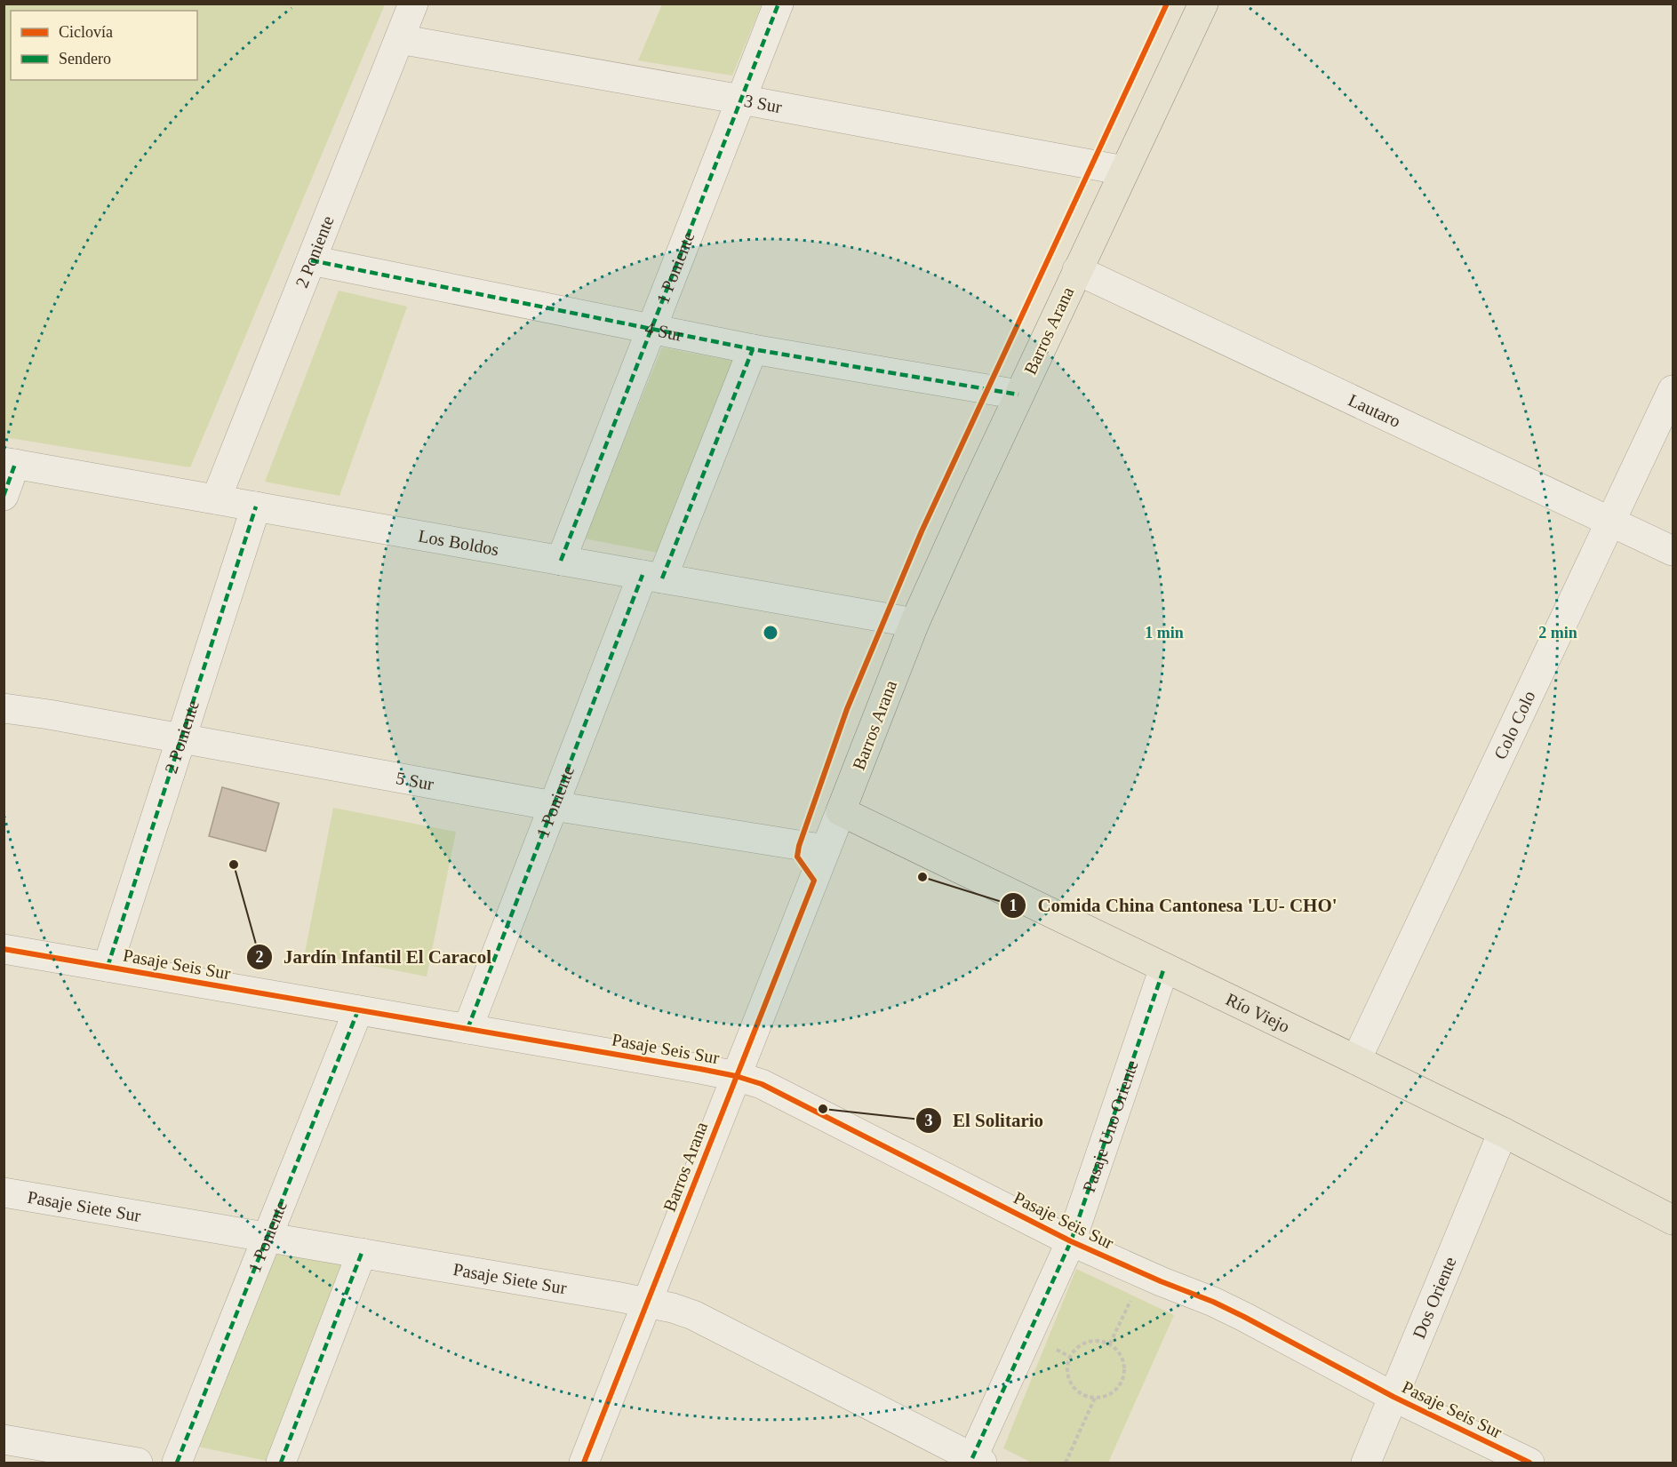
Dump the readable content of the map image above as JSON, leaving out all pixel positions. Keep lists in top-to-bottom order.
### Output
{
  "streets": {
    "main road": ["Barros Arana", "Río Viejo"],
    "street": [
      "3 Sur",
      "2 Poniente",
      "1 Poniente",
      "4 Sur",
      "Lautaro",
      "Los Boldos",
      "Colo Colo",
      "5 Sur",
      "Pasaje Seis Sur",
      "Pasaje Uno Oriente",
      "Pasaje Siete Sur",
      "Dos Oriente"
    ]
  },
  "crossings": [
    ["3 Sur", "2 Poniente"],
    ["3 Sur", "1 Poniente"],
    ["3 Sur", "Barros Arana"],
    ["2 Poniente", "4 Sur"],
    ["2 Poniente", "Los Boldos"],
    ["2 Poniente", "5 Sur"],
    ["2 Poniente", "Pasaje Seis Sur"],
    ["1 Poniente", "4 Sur"],
    ["1 Poniente", "Los Boldos"],
    ["1 Poniente", "5 Sur"],
    ["1 Poniente", "Pasaje Seis Sur"],
    ["1 Poniente", "Pasaje Siete Sur"],
    ["4 Sur", "Barros Arana"],
    ["Barros Arana", "Lautaro"],
    ["Barros Arana", "Los Boldos"],
    ["Barros Arana", "5 Sur"],
    ["Barros Arana", "Pasaje Seis Sur"],
    ["Barros Arana", "Río Viejo"],
    ["Barros Arana", "Pasaje Siete Sur"],
    ["Lautaro", "Colo Colo"],
    ["Colo Colo", "Río Viejo"],
    ["Pasaje Seis Sur", "Pasaje Uno Oriente"],
    ["Pasaje Seis Sur", "Dos Oriente"],
    ["Río Viejo", "Pasaje Uno Oriente"],
    ["Río Viejo", "Dos Oriente"],
    ["Pasaje Uno Oriente", "Pasaje Siete Sur"]
  ],
  "places": ["Jardín Infantil El Caracol", "Comida China Cantonesa 'LU- CHO'", "El Solitario"],
  "legend": ["Ciclovía", "Sendero"],
  "rings": ["1 min", "2 min"]
}
